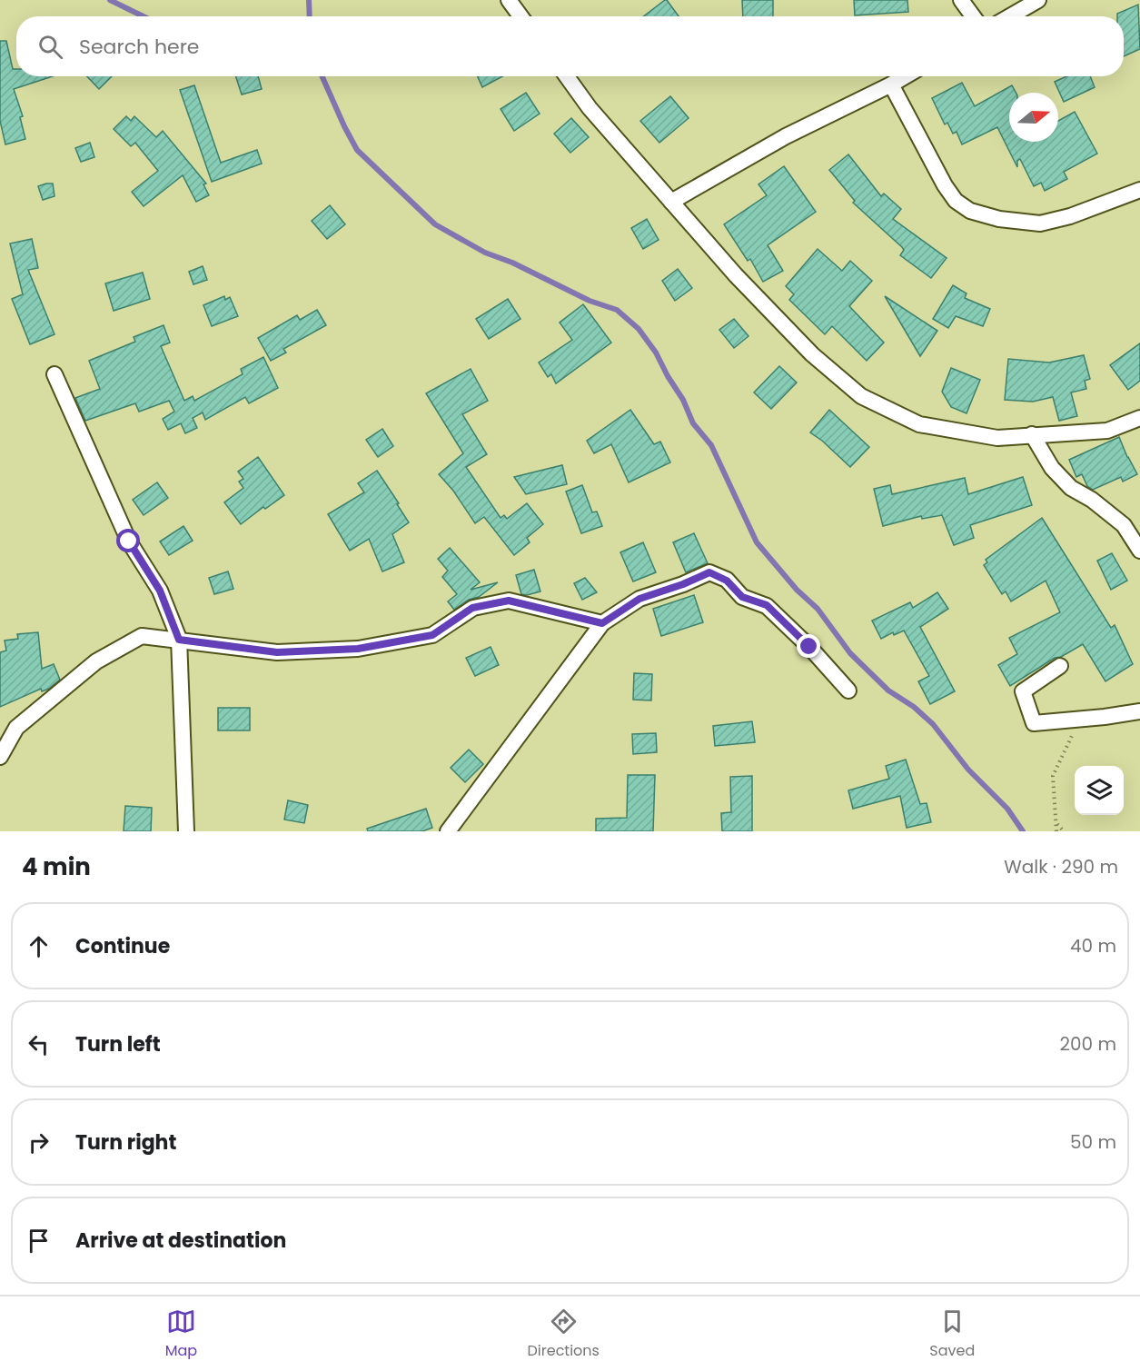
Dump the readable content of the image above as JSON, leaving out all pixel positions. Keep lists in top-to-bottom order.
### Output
{
  "north": "right",
  "page": {
    "search": "Search here",
    "heading": ["4 min", "Walk · 290 m"],
    "list": [
      ["Continue", "40 m"],
      ["Turn left", "200 m"],
      ["Turn right", "50 m"],
      "Arrive at destination"
    ],
    "nav": ["Map", "Directions", "Saved"]
  }
}
